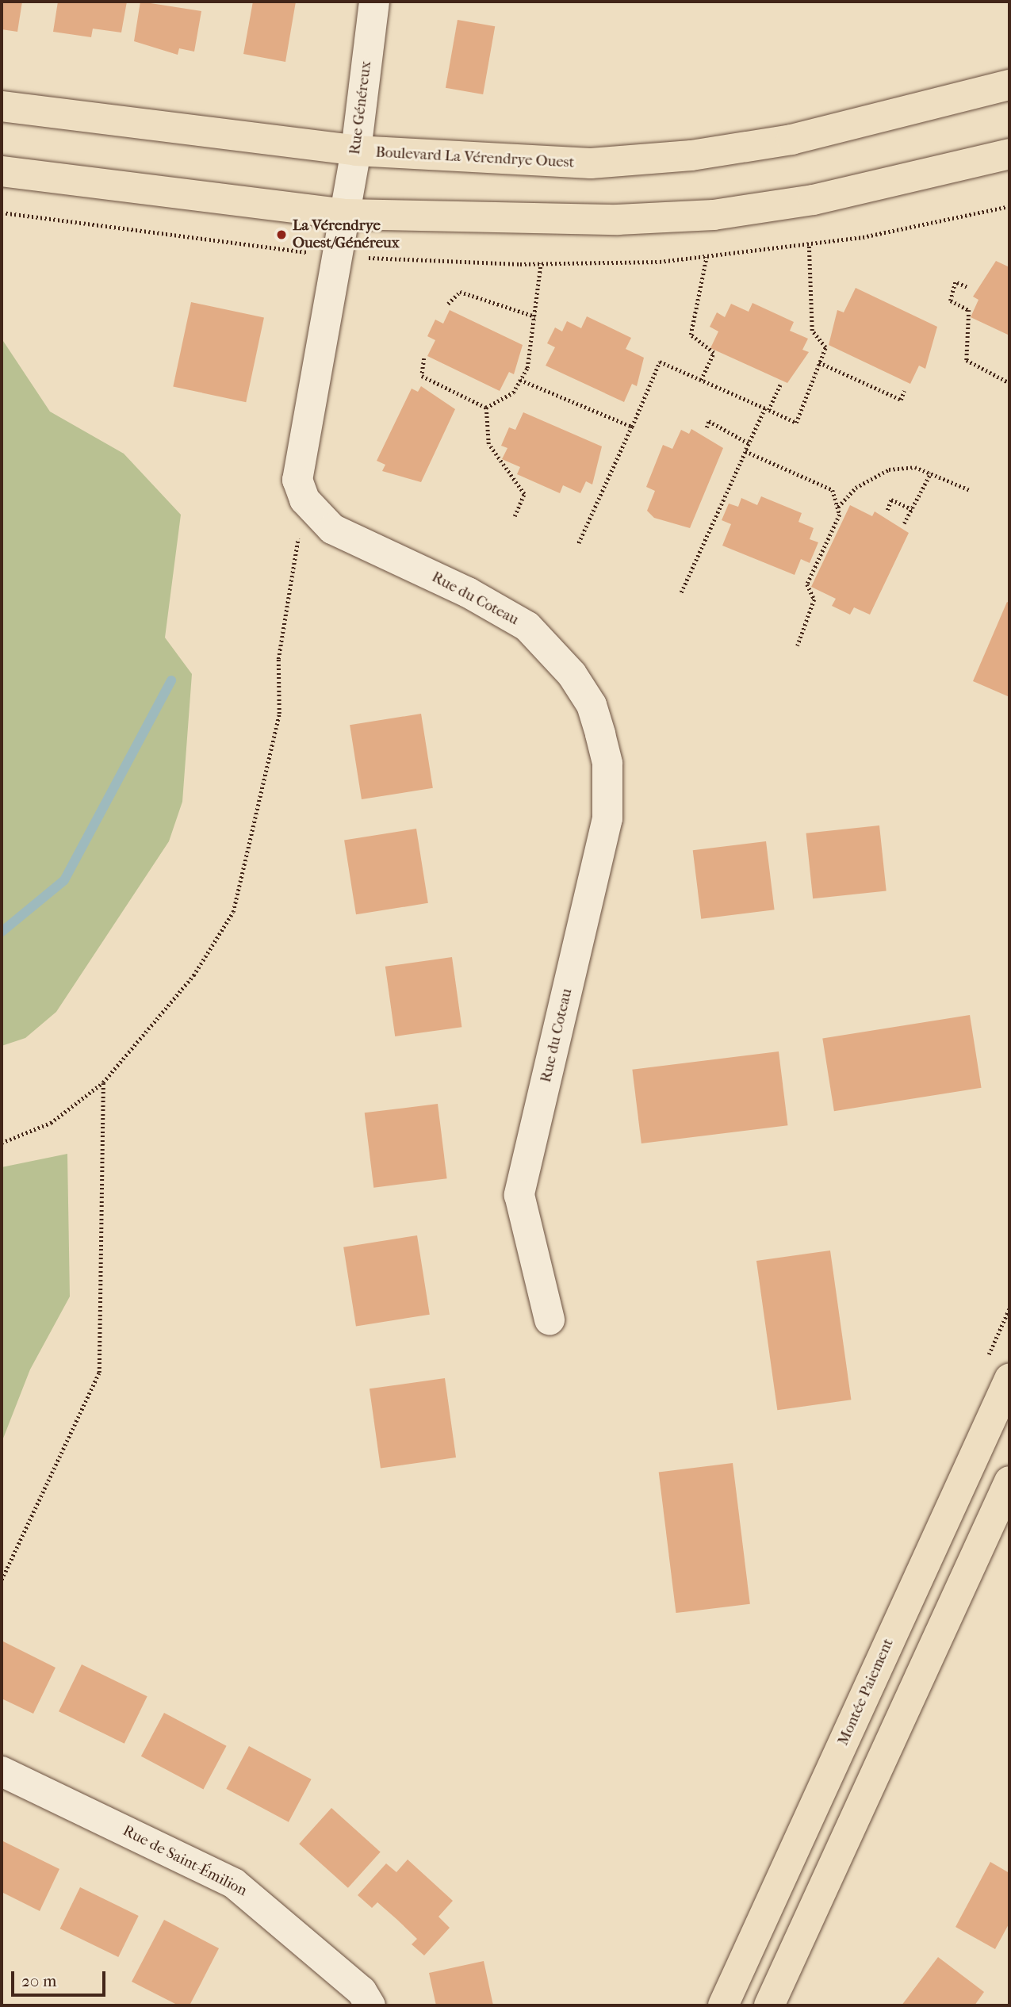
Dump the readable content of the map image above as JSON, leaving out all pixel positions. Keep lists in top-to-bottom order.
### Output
{
  "streets": {
    "main road": ["Boulevard La Vérendrye Ouest", "Montée Paiement"],
    "street": ["Rue Généreux", "Rue du Coteau", "Rue de Saint-Émilion"]
  },
  "crossings": [
    ["Rue Généreux", "Boulevard La Vérendrye Ouest"]
  ],
  "places": ["La Vérendrye Ouest/Généreux"],
  "scale_bar": "20 m"
}
